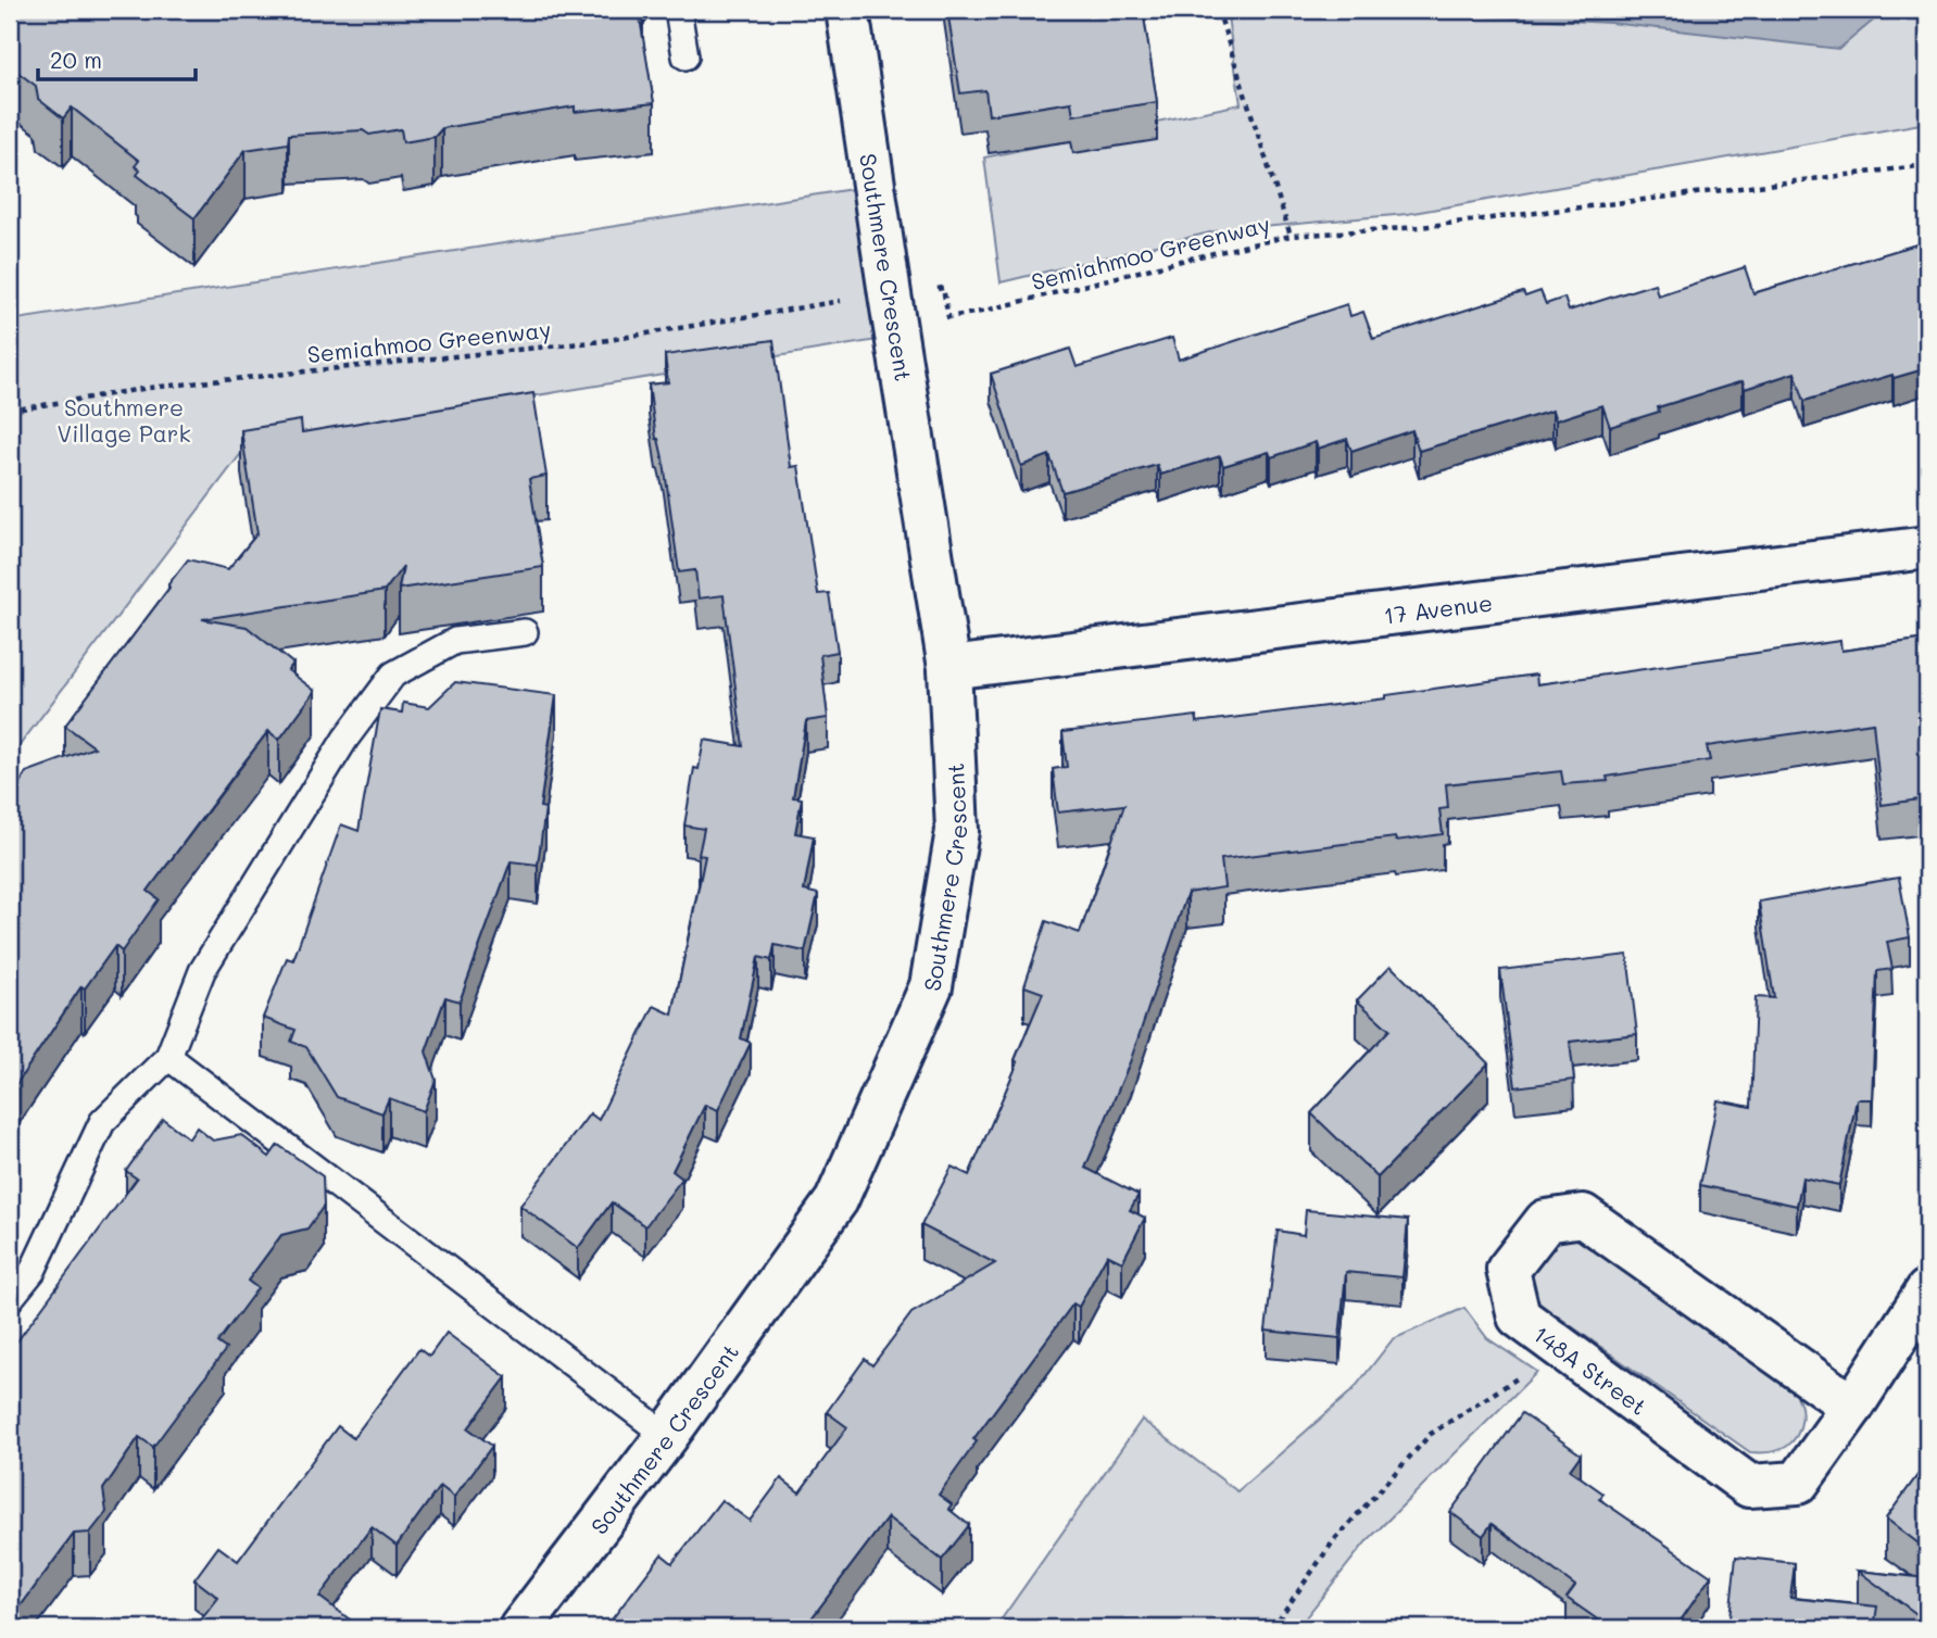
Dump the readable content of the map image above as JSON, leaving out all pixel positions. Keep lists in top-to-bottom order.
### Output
{
  "streets": {
    "street": ["Southmere Crescent", "17 Avenue", "148A Street"],
    "path": ["Semiahmoo Greenway"]
  },
  "crossings": [
    ["Southmere Crescent", "17 Avenue"]
  ],
  "parks": ["Southmere Village Park"],
  "scale_bar": "20 m"
}
